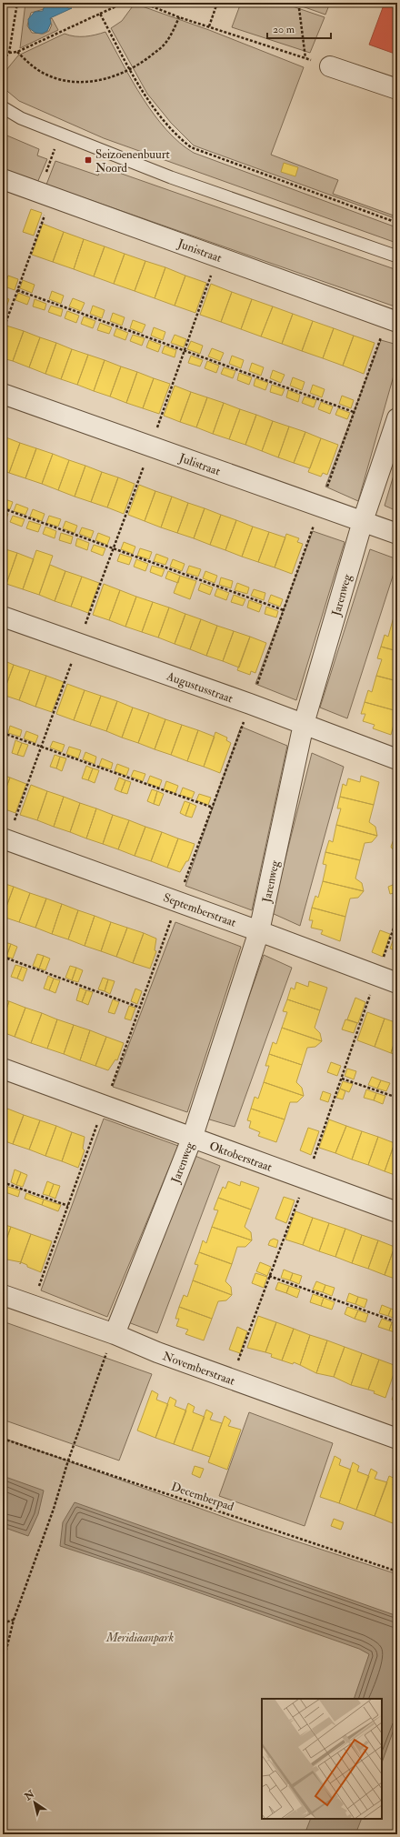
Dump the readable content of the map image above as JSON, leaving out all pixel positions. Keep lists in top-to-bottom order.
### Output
{
  "streets": {
    "street": [
      "Junistraat",
      "Julistraat",
      "Jarenweg",
      "Augustusstraat",
      "Septemberstraat",
      "Oktoberstraat",
      "Novemberstraat"
    ],
    "path": ["Decemberpad"]
  },
  "crossings": [
    ["Julistraat", "Jarenweg"],
    ["Jarenweg", "Augustusstraat"],
    ["Jarenweg", "Septemberstraat"],
    ["Jarenweg", "Oktoberstraat"],
    ["Jarenweg", "Novemberstraat"]
  ],
  "parks": ["Meridiaanpark"],
  "places": {
    "transit": ["Seizoenenbuurt Noord"]
  },
  "scale_bar": "20 m",
  "north": "top left"
}
